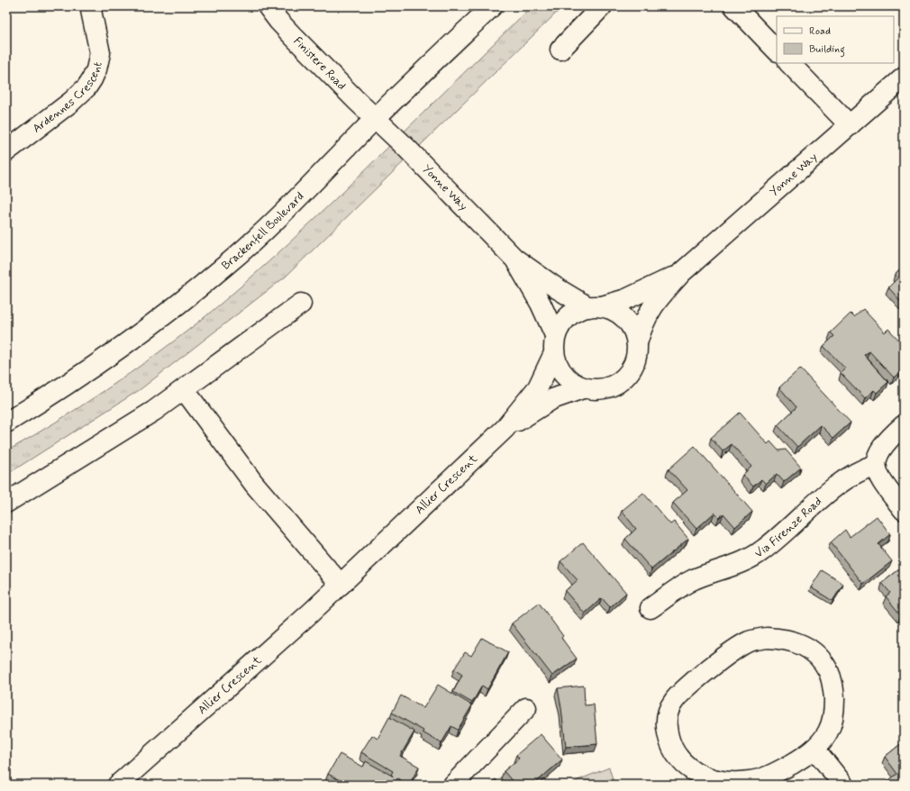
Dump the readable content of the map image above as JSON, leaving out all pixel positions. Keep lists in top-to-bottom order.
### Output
{
  "streets": {
    "street": [
      "Finistere Road",
      "Ardennes Crescent",
      "Yonne Way",
      "Brackenfell Boulevard",
      "Allier Crescent",
      "Via Firenze Road"
    ]
  },
  "crossings": [
    ["Finistere Road", "Yonne Way"],
    ["Finistere Road", "Brackenfell Boulevard"],
    ["Yonne Way", "Brackenfell Boulevard"],
    ["Yonne Way", "Allier Crescent"]
  ],
  "legend": ["Road", "Building"]
}
